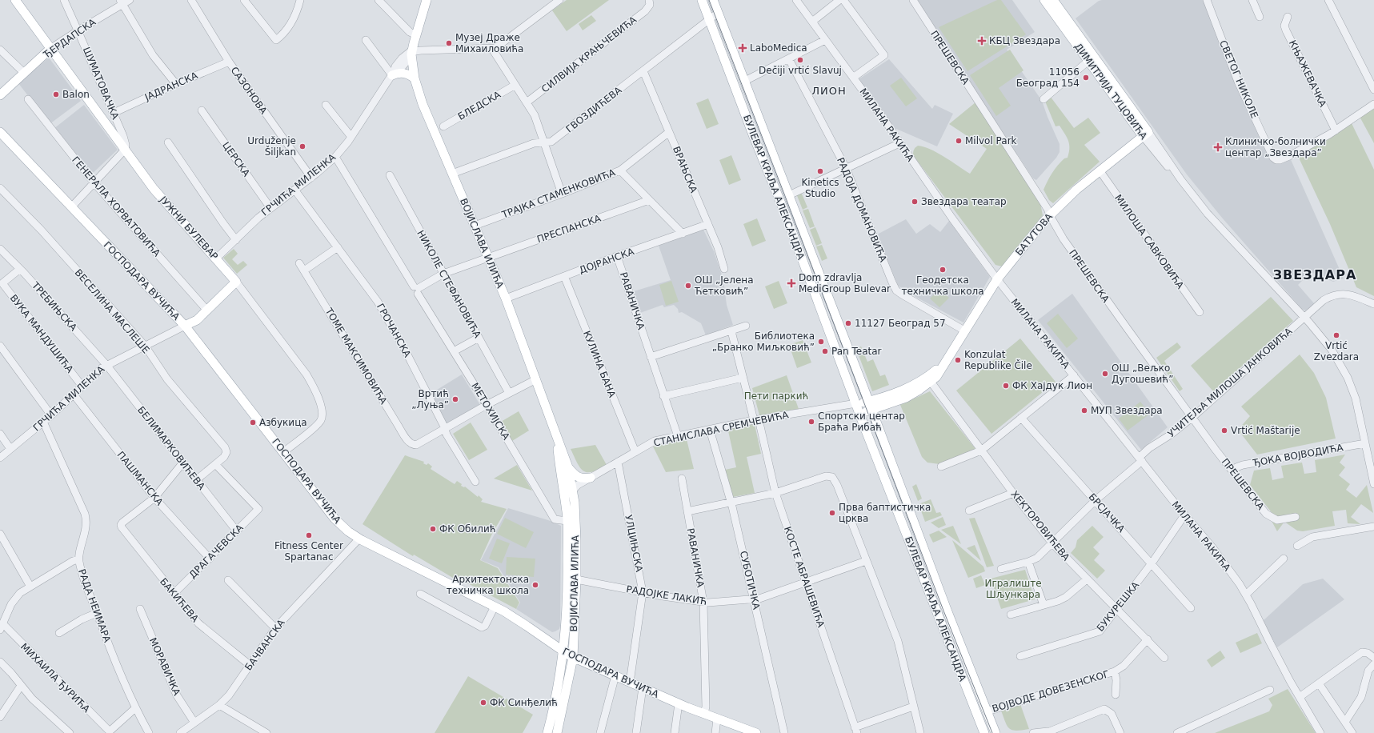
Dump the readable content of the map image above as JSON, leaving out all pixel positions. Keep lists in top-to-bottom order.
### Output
{
  "streets": {
    "main road": [
      "ЂЕРДАПСКА",
      "ДИМИТРИЈА ТУЦОВИЋА",
      "ГРЧИЋА МИЛЕНКА",
      "БУЛЕВАР КРАЉА АЛЕКСАНДРА",
      "ЈУЖНИ БУЛЕВАР",
      "БАТУТОВА",
      "ВОЈИСЛАВА ИЛИЋА",
      "ГОСПОДАРА ВУЧИЋА"
    ],
    "street": [
      "СИЛВИЈА КРАЊЧЕВИЋА",
      "ПРЕШЕВСКА",
      "КЊАЖЕВАЧКА",
      "СВЕТОГ НИКОЛЕ",
      "ШУМАТОВАЧКА",
      "ЈАДРАНСКА",
      "САЗОНОВА",
      "БЛЕДСКА",
      "ГВОЗДИЋЕВА",
      "МИЛАНА РАКИЋА",
      "ЦЕРСКА",
      "ВРАЊСКА",
      "ТРАЈКА СТАМЕНКОВИЋА",
      "ГЕНЕРАЛА ХОРВАТОВИЋА",
      "РАДОЈА ДОМАНОВИЋА",
      "ПРЕСПАНСКА",
      "МИЛОША САВКОВИЋА",
      "ДОЈРАНСКА",
      "НИКОЛЕ СТЕФАНОВИЋА",
      "РАВАНИЧКА",
      "ТРЕБИЊСКА",
      "ВЕСЕЛИНА МАСЛЕШЕ",
      "ГРОЧАНСКА",
      "ВУКА МАНДУШИЋА",
      "ТОМЕ МАКСИМОВИЋА",
      "КУЛИНА БАНА",
      "УЧИТЕЉА МИЛОША ЈАНКОВИЋА",
      "МЕТОХИЈСКА",
      "СТАНИСЛАВА СРЕМЧЕВИЋА",
      "БЕЛИМАРКОВИЋЕВА",
      "ЂОКА ВОЈВОДИЋА",
      "ПАШМАНСКА",
      "БРСЈАЧКА",
      "ХЕКТОРОВИЋЕВА",
      "УЛЦИЊСКА",
      "ДРАГАЧЕВСКА",
      "КОСТЕ АБРАШЕВИЋА",
      "СУБОТИЧКА",
      "РАДОЈКЕ ЛАКИЋ",
      "БАКИЋЕВА",
      "РАДА НЕИМАРА",
      "БУКУРЕШКА",
      "БАЧВАНСКА",
      "МОРАВИЧКА",
      "МИХАИЛА ЂУРИЋА",
      "ВОЈВОДЕ ДОВЕЗЕНСКОГ"
    ]
  },
  "crossings": [
    ["ЂЕРДАПСКА", "ШУМАТОВАЧКА"],
    ["ЂЕРДАПСКА", "ЈУЖНИ БУЛЕВАР"],
    ["ПРЕШЕВСКА", "БАТУТОВА"],
    ["ПРЕШЕВСКА", "УЧИТЕЉА МИЛОША ЈАНКОВИЋА"],
    ["ПРЕШЕВСКА", "ЂОКА ВОЈВОДИЋА"],
    ["КЊАЖЕВАЧКА", "СВЕТОГ НИКОЛЕ"],
    ["ШУМАТОВАЧКА", "ЈАДРАНСКА"],
    ["ШУМАТОВАЧКА", "ЈУЖНИ БУЛЕВАР"],
    ["ЈАДРАНСКА", "САЗОНОВА"],
    ["САЗОНОВА", "ГРЧИЋА МИЛЕНКА"],
    ["ДИМИТРИЈА ТУЦОВИЋА", "БАТУТОВА"],
    ["ДИМИТРИЈА ТУЦОВИЋА", "УЧИТЕЉА МИЛОША ЈАНКОВИЋА"],
    ["ДИМИТРИЈА ТУЦОВИЋА", "ЂОКА ВОЈВОДИЋА"],
    ["ГВОЗДИЋЕВА", "ВРАЊСКА"],
    ["ГВОЗДИЋЕВА", "БУЛЕВАР КРАЉА АЛЕКСАНДРА"],
    ["ГВОЗДИЋЕВА", "ВОЈИСЛАВА ИЛИЋА"],
    ["МИЛАНА РАКИЋА", "БАТУТОВА"],
    ["МИЛАНА РАКИЋА", "УЧИТЕЉА МИЛОША ЈАНКОВИЋА"],
    ["МИЛАНА РАКИЋА", "БУКУРЕШКА"],
    ["ЦЕРСКА", "ГРЧИЋА МИЛЕНКА"],
    ["ВРАЊСКА", "ТРАЈКА СТАМЕНКОВИЋА"],
    ["ВРАЊСКА", "ДОЈРАНСКА"],
    ["ГРЧИЋА МИЛЕНКА", "ГЕНЕРАЛА ХОРВАТОВИЋА"],
    ["ГРЧИЋА МИЛЕНКА", "ЈУЖНИ БУЛЕВАР"],
    ["ГРЧИЋА МИЛЕНКА", "ВОЈИСЛАВА ИЛИЋА"],
    ["ГРЧИЋА МИЛЕНКА", "ГОСПОДАРА ВУЧИЋА"],
    ["ГРЧИЋА МИЛЕНКА", "ТРЕБИЊСКА"],
    ["ГРЧИЋА МИЛЕНКА", "ВЕСЕЛИНА МАСЛЕШЕ"],
    ["ГРЧИЋА МИЛЕНКА", "ГРОЧАНСКА"],
    ["ГРЧИЋА МИЛЕНКА", "ВУКА МАНДУШИЋА"],
    ["ГРЧИЋА МИЛЕНКА", "МЕТОХИЈСКА"],
    ["ГРЧИЋА МИЛЕНКА", "БЕЛИМАРКОВИЋЕВА"],
    ["ГРЧИЋА МИЛЕНКА", "ПАШМАНСКА"],
    ["ГРЧИЋА МИЛЕНКА", "РАДА НЕИМАРА"],
    ["БУЛЕВАР КРАЉА АЛЕКСАНДРА", "БАТУТОВА"],
    ["БУЛЕВАР КРАЉА АЛЕКСАНДРА", "СТАНИСЛАВА СРЕМЧЕВИЋА"],
    ["БУЛЕВАР КРАЉА АЛЕКСАНДРА", "ВОЈВОДЕ ДОВЕЗЕНСКОГ"],
    ["ТРАЈКА СТАМЕНКОВИЋА", "ВОЈИСЛАВА ИЛИЋА"],
    ["РАДОЈА ДОМАНОВИЋА", "БАТУТОВА"],
    ["ЈУЖНИ БУЛЕВАР", "ГОСПОДАРА ВУЧИЋА"],
    ["ПРЕСПАНСКА", "ВОЈИСЛАВА ИЛИЋА"],
    ["ПРЕСПАНСКА", "НИКОЛЕ СТЕФАНОВИЋА"],
    ["ПРЕСПАНСКА", "МЕТОХИЈСКА"],
    ["БАТУТОВА", "МИЛОША САВКОВИЋА"],
    ["БАТУТОВА", "СТАНИСЛАВА СРЕМЧЕВИЋА"],
    ["БАТУТОВА", "ХЕКТОРОВИЋЕВА"],
    ["ВОЈИСЛАВА ИЛИЋА", "ДОЈРАНСКА"],
    ["ВОЈИСЛАВА ИЛИЋА", "ГОСПОДАРА ВУЧИЋА"],
    ["ВОЈИСЛАВА ИЛИЋА", "МЕТОХИЈСКА"],
    ["ВОЈИСЛАВА ИЛИЋА", "СТАНИСЛАВА СРЕМЧЕВИЋА"],
    ["ВОЈИСЛАВА ИЛИЋА", "РАДОЈКЕ ЛАКИЋ"],
    ["ДОЈРАНСКА", "РАВАНИЧКА"],
    ["ДОЈРАНСКА", "КУЛИНА БАНА"],
    ["ГОСПОДАРА ВУЧИЋА", "РАВАНИЧКА"],
    ["ГОСПОДАРА ВУЧИЋА", "УЛЦИЊСКА"],
    ["ГОСПОДАРА ВУЧИЋА", "БАЧВАНСКА"],
    ["РАВАНИЧКА", "СТАНИСЛАВА СРЕМЧЕВИЋА"],
    ["РАВАНИЧКА", "РАДОЈКЕ ЛАКИЋ"],
    ["ТРЕБИЊСКА", "ВУКА МАНДУШИЋА"],
    ["ТРЕБИЊСКА", "БЕЛИМАРКОВИЋЕВА"],
    ["ВЕСЕЛИНА МАСЛЕШЕ", "БЕЛИМАРКОВИЋЕВА"],
    ["ВЕСЕЛИНА МАСЛЕШЕ", "ДРАГАЧЕВСКА"],
    ["ГРОЧАНСКА", "ТОМЕ МАКСИМОВИЋА"],
    ["КУЛИНА БАНА", "СТАНИСЛАВА СРЕМЧЕВИЋА"],
    ["УЧИТЕЉА МИЛОША ЈАНКОВИЋА", "БРСЈАЧКА"],
    ["УЧИТЕЉА МИЛОША ЈАНКОВИЋА", "ХЕКТОРОВИЋЕВА"],
    ["СТАНИСЛАВА СРЕМЧЕВИЋА", "УЛЦИЊСКА"],
    ["СТАНИСЛАВА СРЕМЧЕВИЋА", "КОСТЕ АБРАШЕВИЋА"],
    ["СТАНИСЛАВА СРЕМЧЕВИЋА", "СУБОТИЧКА"],
    ["БЕЛИМАРКОВИЋЕВА", "ДРАГАЧЕВСКА"],
    ["ПАШМАНСКА", "ДРАГАЧЕВСКА"],
    ["ПАШМАНСКА", "БАКИЋЕВА"],
    ["БРСЈАЧКА", "БУКУРЕШКА"],
    ["ХЕКТОРОВИЋЕВА", "БУКУРЕШКА"],
    ["УЛЦИЊСКА", "РАДОЈКЕ ЛАКИЋ"],
    ["ДРАГАЧЕВСКА", "БАКИЋЕВА"],
    ["КОСТЕ АБРАШЕВИЋА", "РАДОЈКЕ ЛАКИЋ"],
    ["СУБОТИЧКА", "РАДОЈКЕ ЛАКИЋ"],
    ["БАКИЋЕВА", "БАЧВАНСКА"],
    ["РАДА НЕИМАРА", "МИХАИЛА ЂУРИЋА"],
    ["БАЧВАНСКА", "МОРАВИЧКА"]
  ],
  "districts": ["ЛИОН", "ЗВЕЗДАРА"],
  "parks": ["Пети паркић", "Игралиште Шљункара"],
  "places": {
    "health": [
      "КБЦ Звездара",
      "LaboMedica",
      "Клиничко-болнички центар „Звездара”",
      "Dom zdravlja MediGroup Bulevar"
    ],
    "other": [
      "Музеј Драже Михаиловића",
      "Dečiji vrtić Slavuj",
      "11056 Београд 154",
      "Balon",
      "Milvol Park",
      "Urduženje Šiljkan",
      "Kinetics Studio",
      "Звездара театар",
      "Геодетска техничка школа",
      "ОШ „Јелена Ћетковић”",
      "11127 Београд 57",
      "Vrtić Zvezdara",
      "Библиотека „Бранко Миљковић”",
      "Pan Teatar",
      "Konzulat Republike Čile",
      "ОШ „Вељко Дугошевић”",
      "ФК Хајдук Лион",
      "Вртић „Луња”",
      "МУП Звездара",
      "Спортски центар Браћа Рибаћ",
      "Азбукица",
      "Vrtić Maštarije",
      "Прва баптистичка црква",
      "ФК Обилић",
      "Fitness Center Spartanac",
      "Архитектонска техничка школа",
      "ФК Синђелић"
    ]
  }
}
